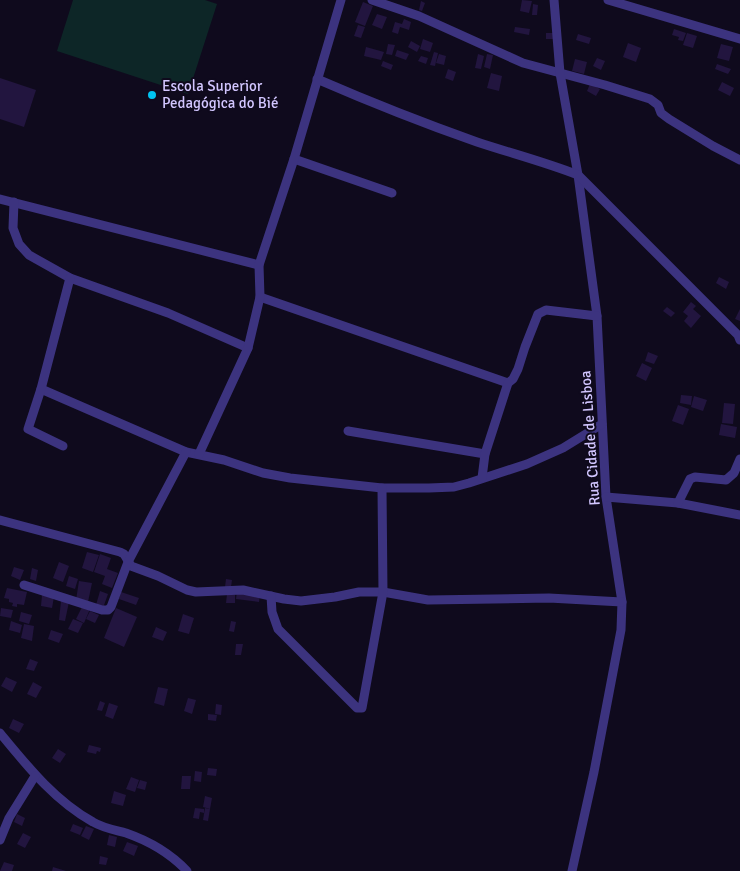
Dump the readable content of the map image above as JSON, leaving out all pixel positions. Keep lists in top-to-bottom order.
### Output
{
  "streets": {
    "street": ["Rua Cidade de Lisboa"]
  },
  "places": ["Escola Superior Pedagógica do Bié"]
}
